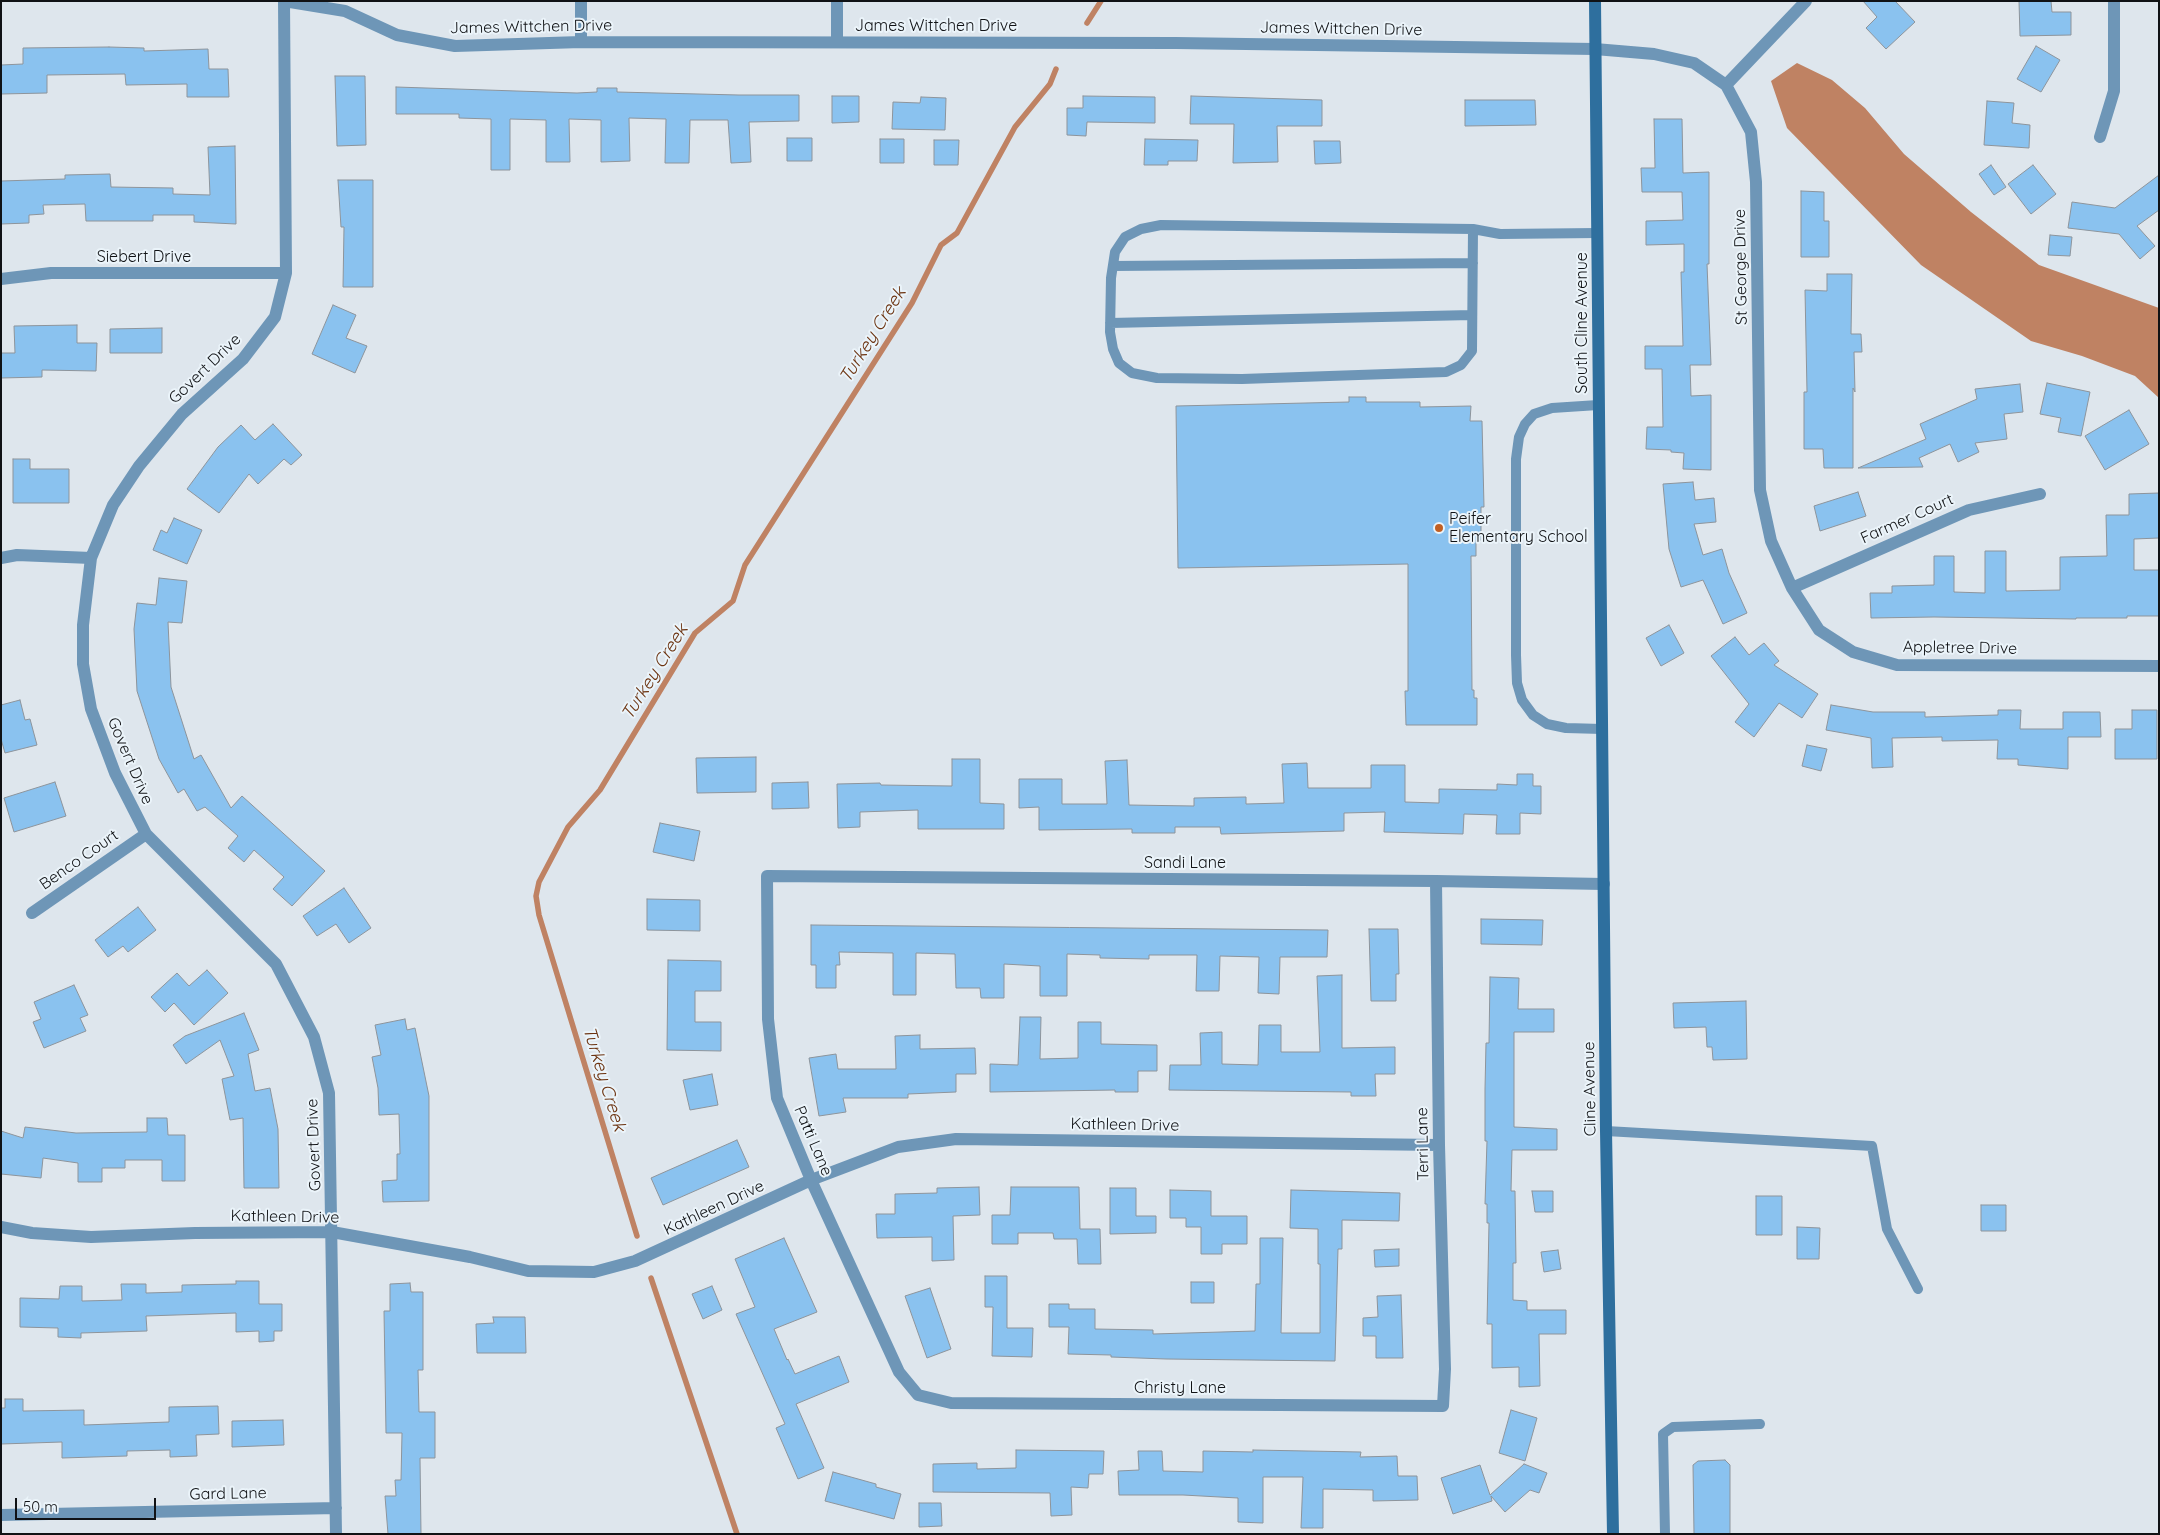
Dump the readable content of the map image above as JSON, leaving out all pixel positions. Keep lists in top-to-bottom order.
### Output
{
  "streets": {
    "street": [
      "James Wittchen Drive",
      "Siebert Drive",
      "St George Drive",
      "South Cline Avenue",
      "Govert Drive",
      "Farmer Court",
      "Appletree Drive",
      "Benco Court",
      "Sandi Lane",
      "Cline Avenue",
      "Kathleen Drive",
      "Patti Lane",
      "Terri Lane",
      "Christy Lane",
      "Gard Lane"
    ]
  },
  "crossings": [
    ["James Wittchen Drive", "St George Drive"],
    ["James Wittchen Drive", "South Cline Avenue"],
    ["James Wittchen Drive", "Govert Drive"],
    ["Siebert Drive", "Govert Drive"],
    ["St George Drive", "South Cline Avenue"],
    ["St George Drive", "Farmer Court"],
    ["St George Drive", "Appletree Drive"],
    ["South Cline Avenue", "Cline Avenue"],
    ["Govert Drive", "Benco Court"],
    ["Govert Drive", "Kathleen Drive"],
    ["Govert Drive", "Gard Lane"],
    ["Farmer Court", "Appletree Drive"],
    ["Sandi Lane", "Cline Avenue"],
    ["Sandi Lane", "Patti Lane"],
    ["Sandi Lane", "Terri Lane"],
    ["Kathleen Drive", "Patti Lane"],
    ["Kathleen Drive", "Terri Lane"],
    ["Patti Lane", "Christy Lane"],
    ["Terri Lane", "Christy Lane"]
  ],
  "water": ["Turkey Creek"],
  "places": ["Peifer Elementary School"],
  "scale_bar": "50 m"
}
